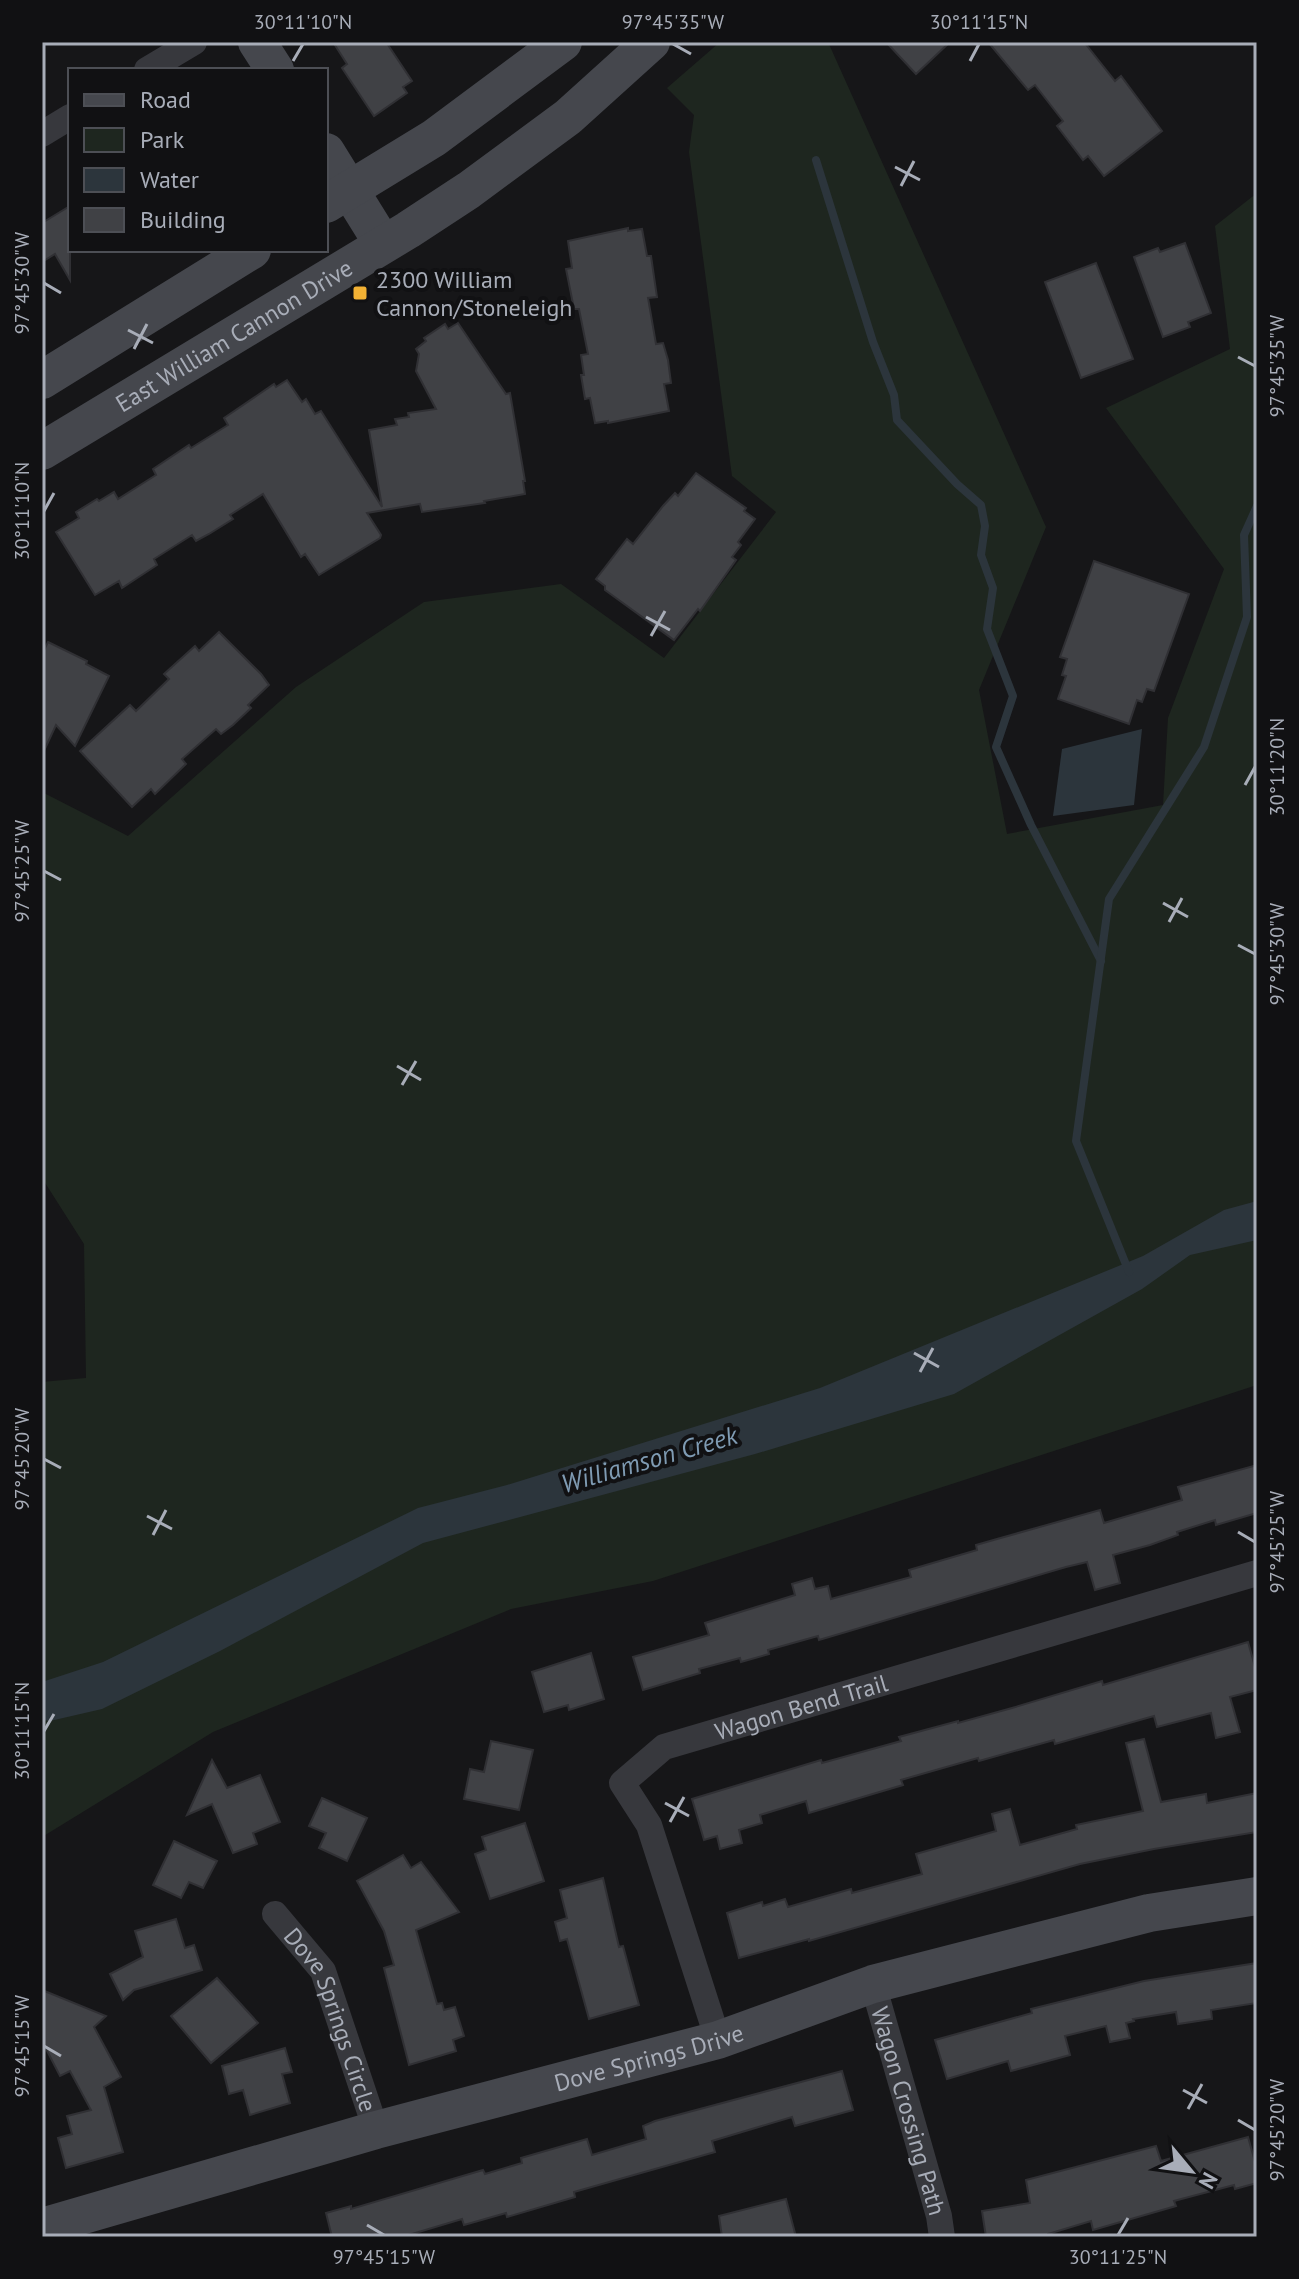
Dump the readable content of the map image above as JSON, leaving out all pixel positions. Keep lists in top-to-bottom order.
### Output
{
  "streets": {
    "street": [
      "East William Cannon Drive",
      "Wagon Bend Trail",
      "Dove Springs Circle",
      "Dove Springs Drive",
      "Wagon Crossing Path"
    ]
  },
  "crossings": [
    ["Wagon Bend Trail", "Dove Springs Drive"],
    ["Dove Springs Circle", "Dove Springs Drive"],
    ["Dove Springs Drive", "Wagon Crossing Path"]
  ],
  "water": ["Williamson Creek"],
  "places": {
    "transit": ["2300 William Cannon/Stoneleigh"]
  },
  "legend": [
    "Road",
    "Park",
    "Water",
    "Building"
  ],
  "north": "bottom right",
  "coordinates": [
    "30°11'10\"N",
    "97°45'35\"W",
    "30°11'15\"N",
    "97°45'30\"W",
    "30°11'20\"N",
    "97°45'25\"W",
    "97°45'20\"W",
    "97°45'15\"W",
    "30°11'25\"N"
  ]
}
